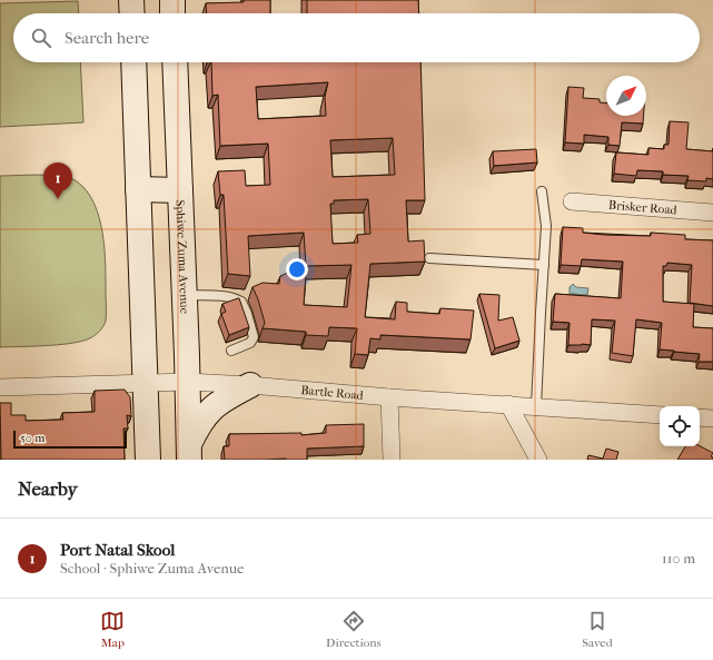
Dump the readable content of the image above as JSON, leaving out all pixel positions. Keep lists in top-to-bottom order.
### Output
{
  "streets": {
    "street": ["Brisker Road", "Sphiwe Zuma Avenue", "Bartle Road"]
  },
  "crossings": [
    ["Sphiwe Zuma Avenue", "Bartle Road"]
  ],
  "scale_bar": "50 m",
  "north": "top right",
  "page": {
    "search": "Search here",
    "pins": "1",
    "scale": "50 m",
    "heading": "Nearby",
    "list": [
      {
        "mark": "1",
        "name": "Port Natal Skool",
        "note": "School · Sphiwe Zuma Avenue",
        "value": "110 m"
      }
    ],
    "nav": ["Map", "Directions", "Saved"]
  }
}
